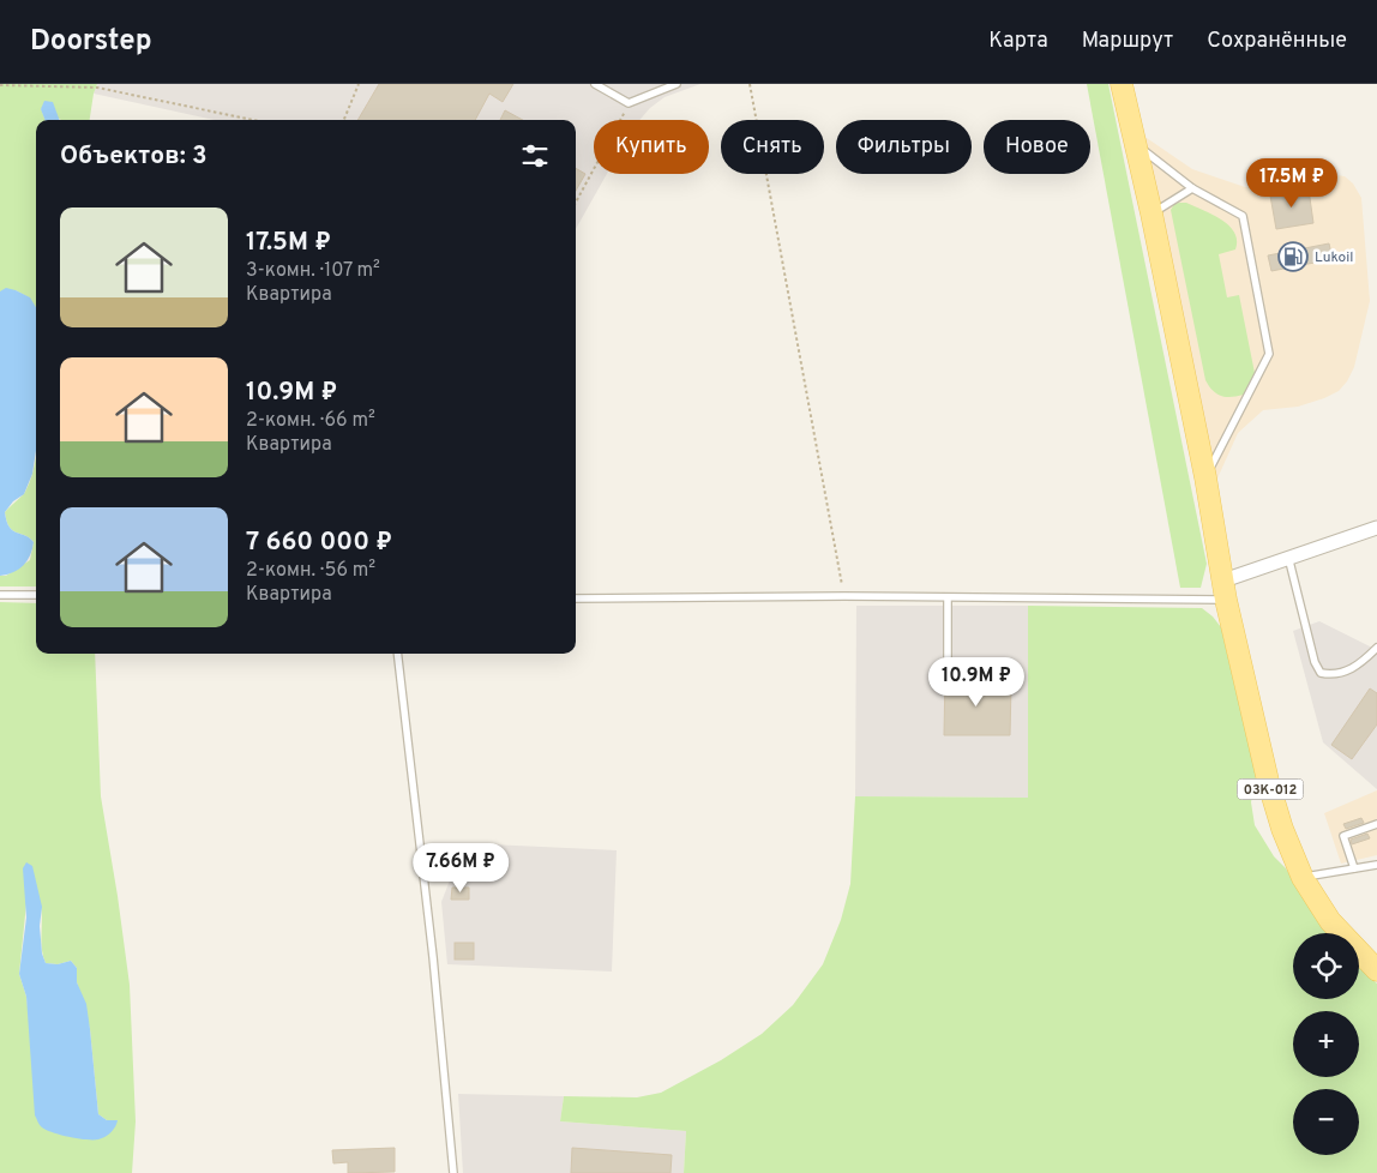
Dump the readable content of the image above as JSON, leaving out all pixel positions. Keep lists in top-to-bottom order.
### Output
{
  "streets": {
    "main road": ["03К-012"]
  },
  "places": {
    "fuel station": ["Lukoil"]
  },
  "page": {
    "header": "Doorstep",
    "nav": ["Карта", "Маршрут", "Сохранённые"],
    "chip": [
      "Купить",
      "Снять",
      "Фильтры",
      "Новое"
    ],
    "heading": "Объектов: 3",
    "price": ["17.5M ₽", "10.9M ₽", "7.66M ₽"],
    "list": [
      {
        "name": "17.5M ₽",
        "note": "3-комн. · 107 m² · Квартира"
      },
      {
        "name": "10.9M ₽",
        "note": "2-комн. · 66 m² · Квартира"
      },
      {
        "name": "7 660 000 ₽",
        "note": "2-комн. · 56 m² · Квартира"
      }
    ],
    "map_buttons": ["+", "−"]
  }
}
